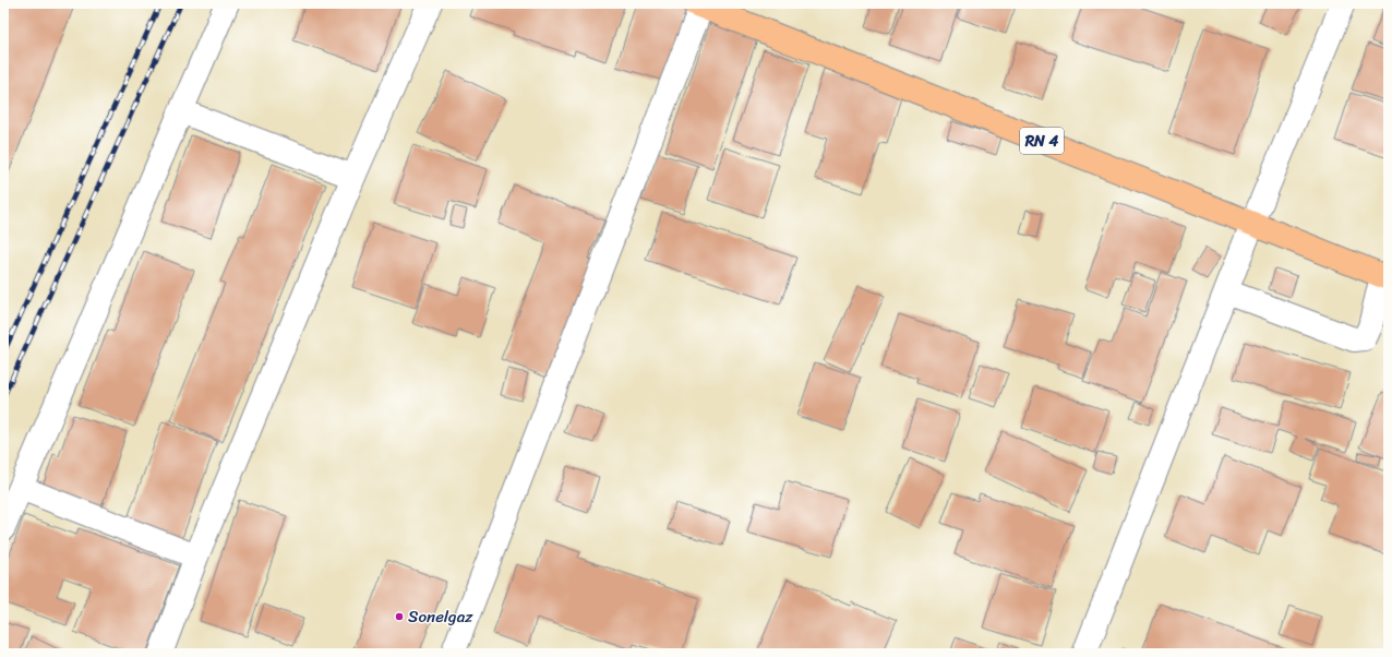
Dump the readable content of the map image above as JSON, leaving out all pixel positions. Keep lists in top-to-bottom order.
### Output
{
  "streets": {
    "main road": ["RN 4"]
  },
  "places": ["Sonelgaz"]
}
